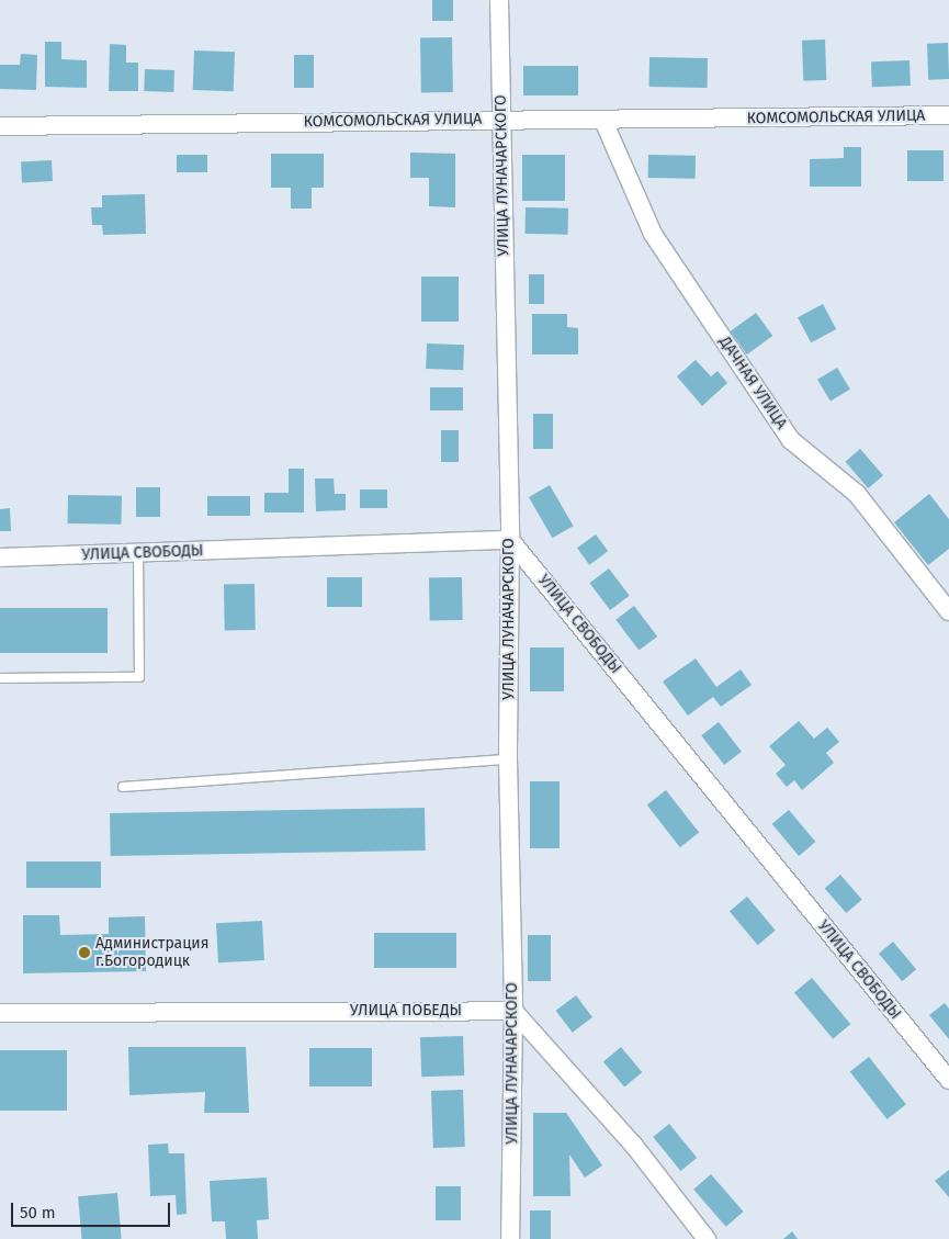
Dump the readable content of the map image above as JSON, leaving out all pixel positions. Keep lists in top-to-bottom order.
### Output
{
  "streets": {
    "street": [
      "КОМСОМОЛЬСКАЯ УЛИЦА",
      "УЛИЦА ЛУНАЧАРСКОГО",
      "ДАЧНАЯ УЛИЦА",
      "УЛИЦА СВОБОДЫ",
      "УЛИЦА ПОБЕДЫ"
    ]
  },
  "crossings": [
    ["КОМСОМОЛЬСКАЯ УЛИЦА", "УЛИЦА ЛУНАЧАРСКОГО"],
    ["КОМСОМОЛЬСКАЯ УЛИЦА", "ДАЧНАЯ УЛИЦА"],
    ["УЛИЦА ЛУНАЧАРСКОГО", "УЛИЦА СВОБОДЫ"],
    ["УЛИЦА ЛУНАЧАРСКОГО", "УЛИЦА ПОБЕДЫ"]
  ],
  "places": ["Администрация г.Богородицк"],
  "scale_bar": "50 m"
}
